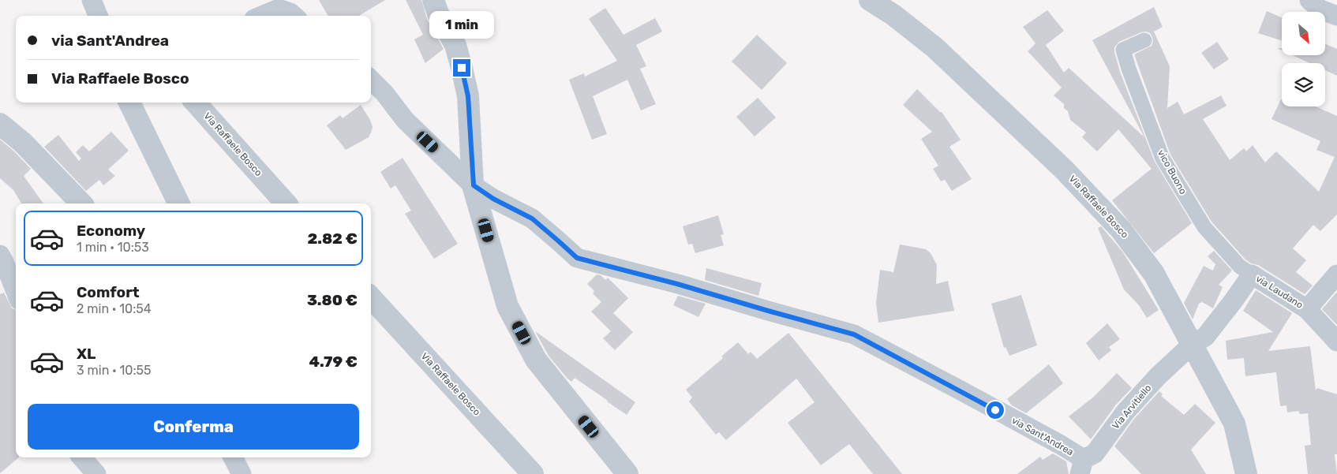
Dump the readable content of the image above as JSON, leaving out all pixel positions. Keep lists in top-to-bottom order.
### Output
{
  "streets": {
    "street": [
      "Via Raffaele Bosco",
      "vico Buono",
      "via Laudano",
      "Via Arvitiello",
      "via Sant'Andrea"
    ]
  },
  "crossings": [
    ["Via Raffaele Bosco", "via Laudano"],
    ["Via Raffaele Bosco", "Via Arvitiello"],
    ["vico Buono", "via Laudano"],
    ["via Laudano", "Via Arvitiello"],
    ["Via Arvitiello", "via Sant'Andrea"]
  ],
  "north": "bottom right",
  "page": {
    "bubble": "1 min",
    "banner": ["via Sant'Andrea", "Via Raffaele Bosco"],
    "list": [
      {
        "name": "Economy",
        "note": "1 min · 10:53",
        "value": "2.82 €"
      },
      {
        "name": "Comfort",
        "note": "2 min · 10:54",
        "value": "3.80 €"
      },
      {
        "name": "XL",
        "note": "3 min · 10:55",
        "value": "4.79 €"
      }
    ],
    "buttons": "Conferma"
  }
}
